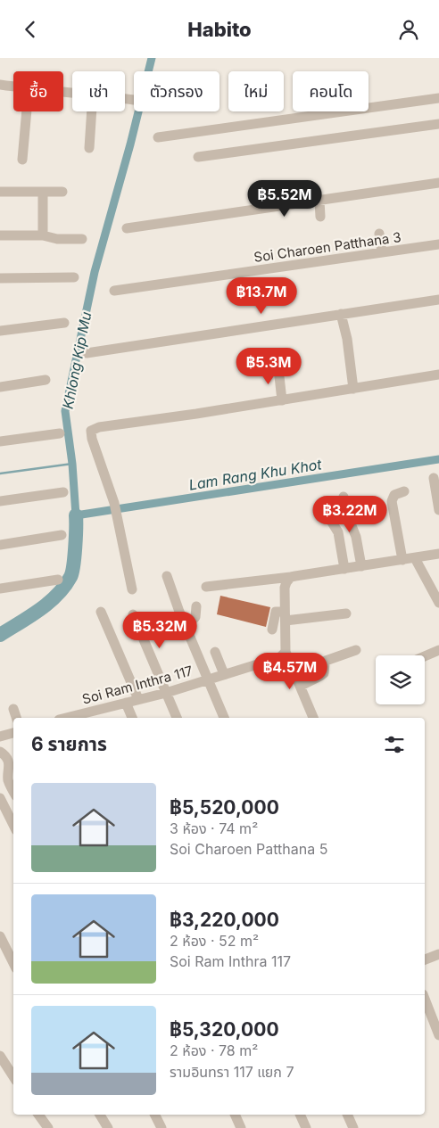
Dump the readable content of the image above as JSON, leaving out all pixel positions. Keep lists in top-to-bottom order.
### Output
{
  "streets": {
    "street": ["Soi Charoen Patthana 3", "Soi Ram Inthra 117"]
  },
  "water": ["Khlong Kip Mu", "Lam Rang Khu Khot"],
  "page": {
    "header": "Habito",
    "chip": [
      "ซื้อ",
      "เช่า",
      "ตัวกรอง",
      "ใหม่",
      "คอนโด"
    ],
    "price": [
      "฿5.52M",
      "฿13.7M",
      "฿5.3M",
      "฿3.22M",
      "฿5.32M",
      "฿4.57M"
    ],
    "heading": "6 รายการ",
    "list": [
      {
        "name": "฿5,520,000",
        "note": "3 ห้อง · 74 m² · Soi Charoen Patthana 5"
      },
      {
        "name": "฿3,220,000",
        "note": "2 ห้อง · 52 m² · Soi Ram Inthra 117"
      },
      {
        "name": "฿5,320,000",
        "note": "2 ห้อง · 78 m² · รามอินทรา 117 แยก 7"
      }
    ]
  }
}
